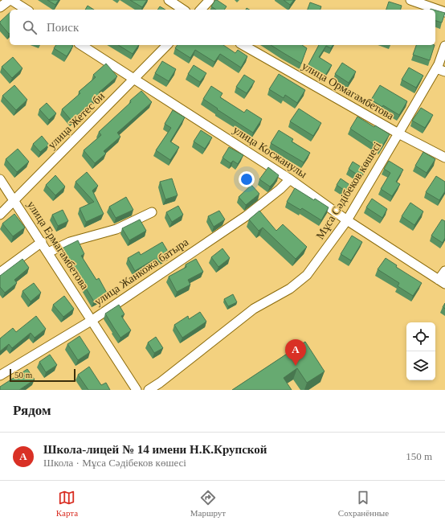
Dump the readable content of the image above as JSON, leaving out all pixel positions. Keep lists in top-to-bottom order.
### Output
{
  "streets": {
    "street": [
      "улица Ормагамбетова",
      "улица Жетес би",
      "улица Косжанулы",
      "Мұса Сәдібеков көшесі",
      "улица Ермагамбетова",
      "улица Жанкожа батыра"
    ]
  },
  "crossings": [
    ["улица Ормагамбетова", "Мұса Сәдібеков көшесі"],
    ["улица Жетес би", "улица Косжанулы"],
    ["улица Жетес би", "улица Ермагамбетова"],
    ["улица Косжанулы", "Мұса Сәдібеков көшесі"],
    ["улица Косжанулы", "улица Жанкожа батыра"],
    ["улица Ермагамбетова", "улица Жанкожа батыра"]
  ],
  "scale_bar": "50 m",
  "page": {
    "search": "Поиск",
    "pins": "A",
    "scale": "50 m",
    "heading": "Рядом",
    "list": [
      {
        "mark": "A",
        "name": "Школа-лицей № 14 имени Н.К.Крупской",
        "note": "Школа · Мұса Сәдібеков көшесі",
        "value": "150 m"
      }
    ],
    "nav": ["Карта", "Маршрут", "Сохранённые"]
  }
}
